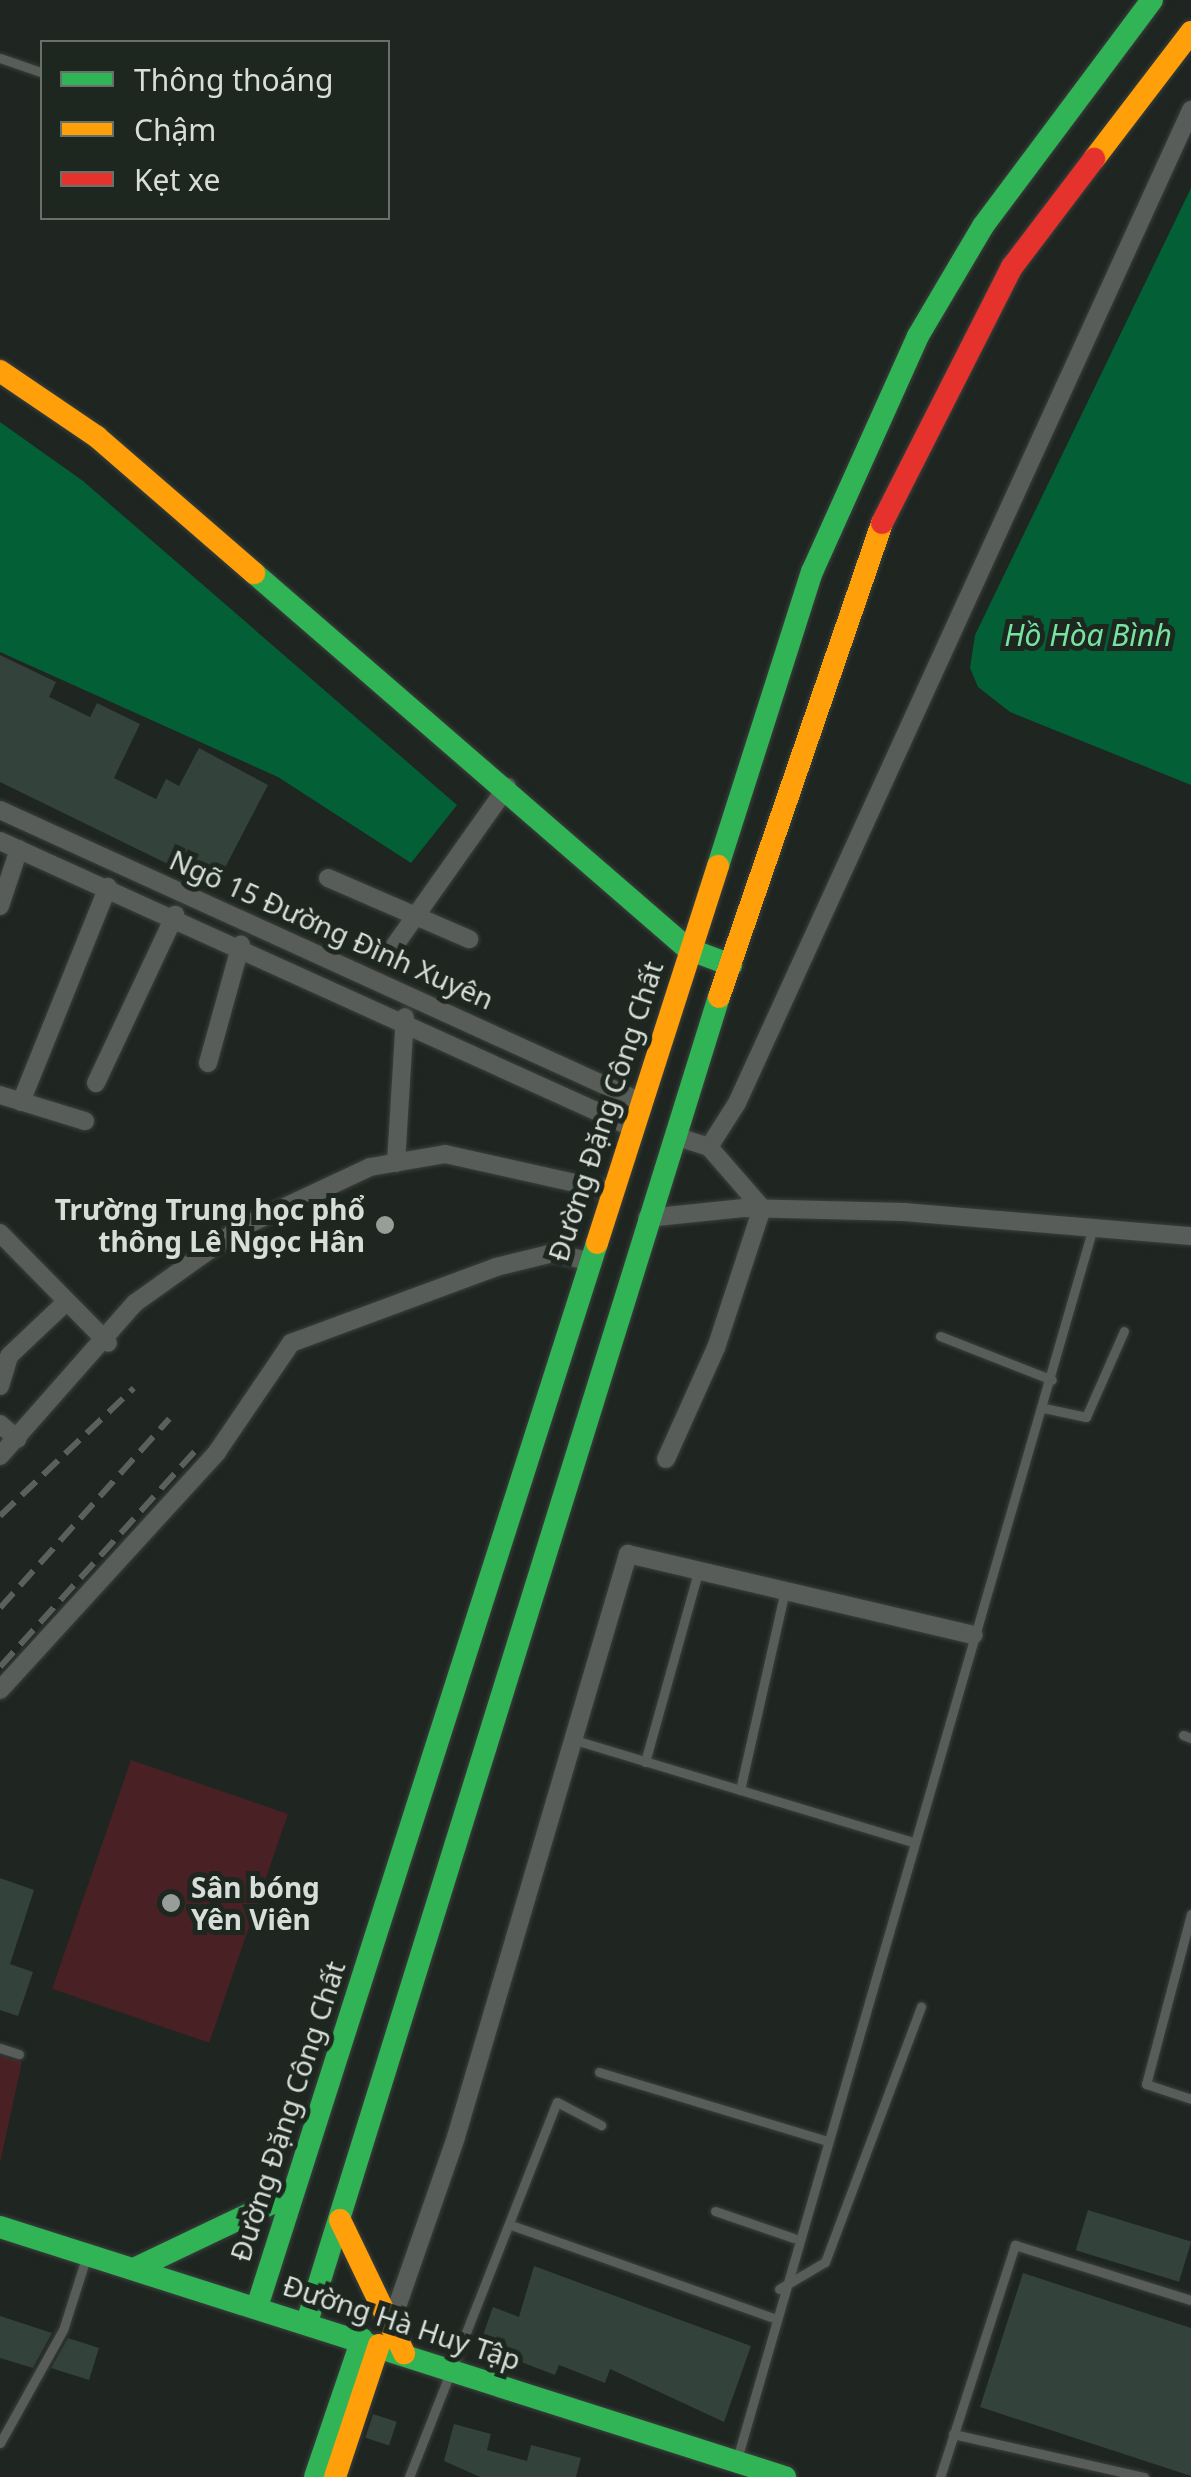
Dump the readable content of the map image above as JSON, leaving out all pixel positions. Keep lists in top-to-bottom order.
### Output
{
  "streets": {
    "main road": ["Đường Đặng Công Chất", "Đường Hà Huy Tập"],
    "street": ["Ngõ 15 Đường Đình Xuyên"]
  },
  "crossings": [
    ["Ngõ 15 Đường Đình Xuyên", "Đường Đặng Công Chất"],
    ["Đường Đặng Công Chất", "Đường Hà Huy Tập"]
  ],
  "water": ["Hồ Hòa Bình"],
  "places": ["Trường Trung học phổ thông Lê Ngọc Hân", "Sân bóng Yên Viên"],
  "legend": ["Thông thoáng", "Chậm", "Kẹt xe"]
}
